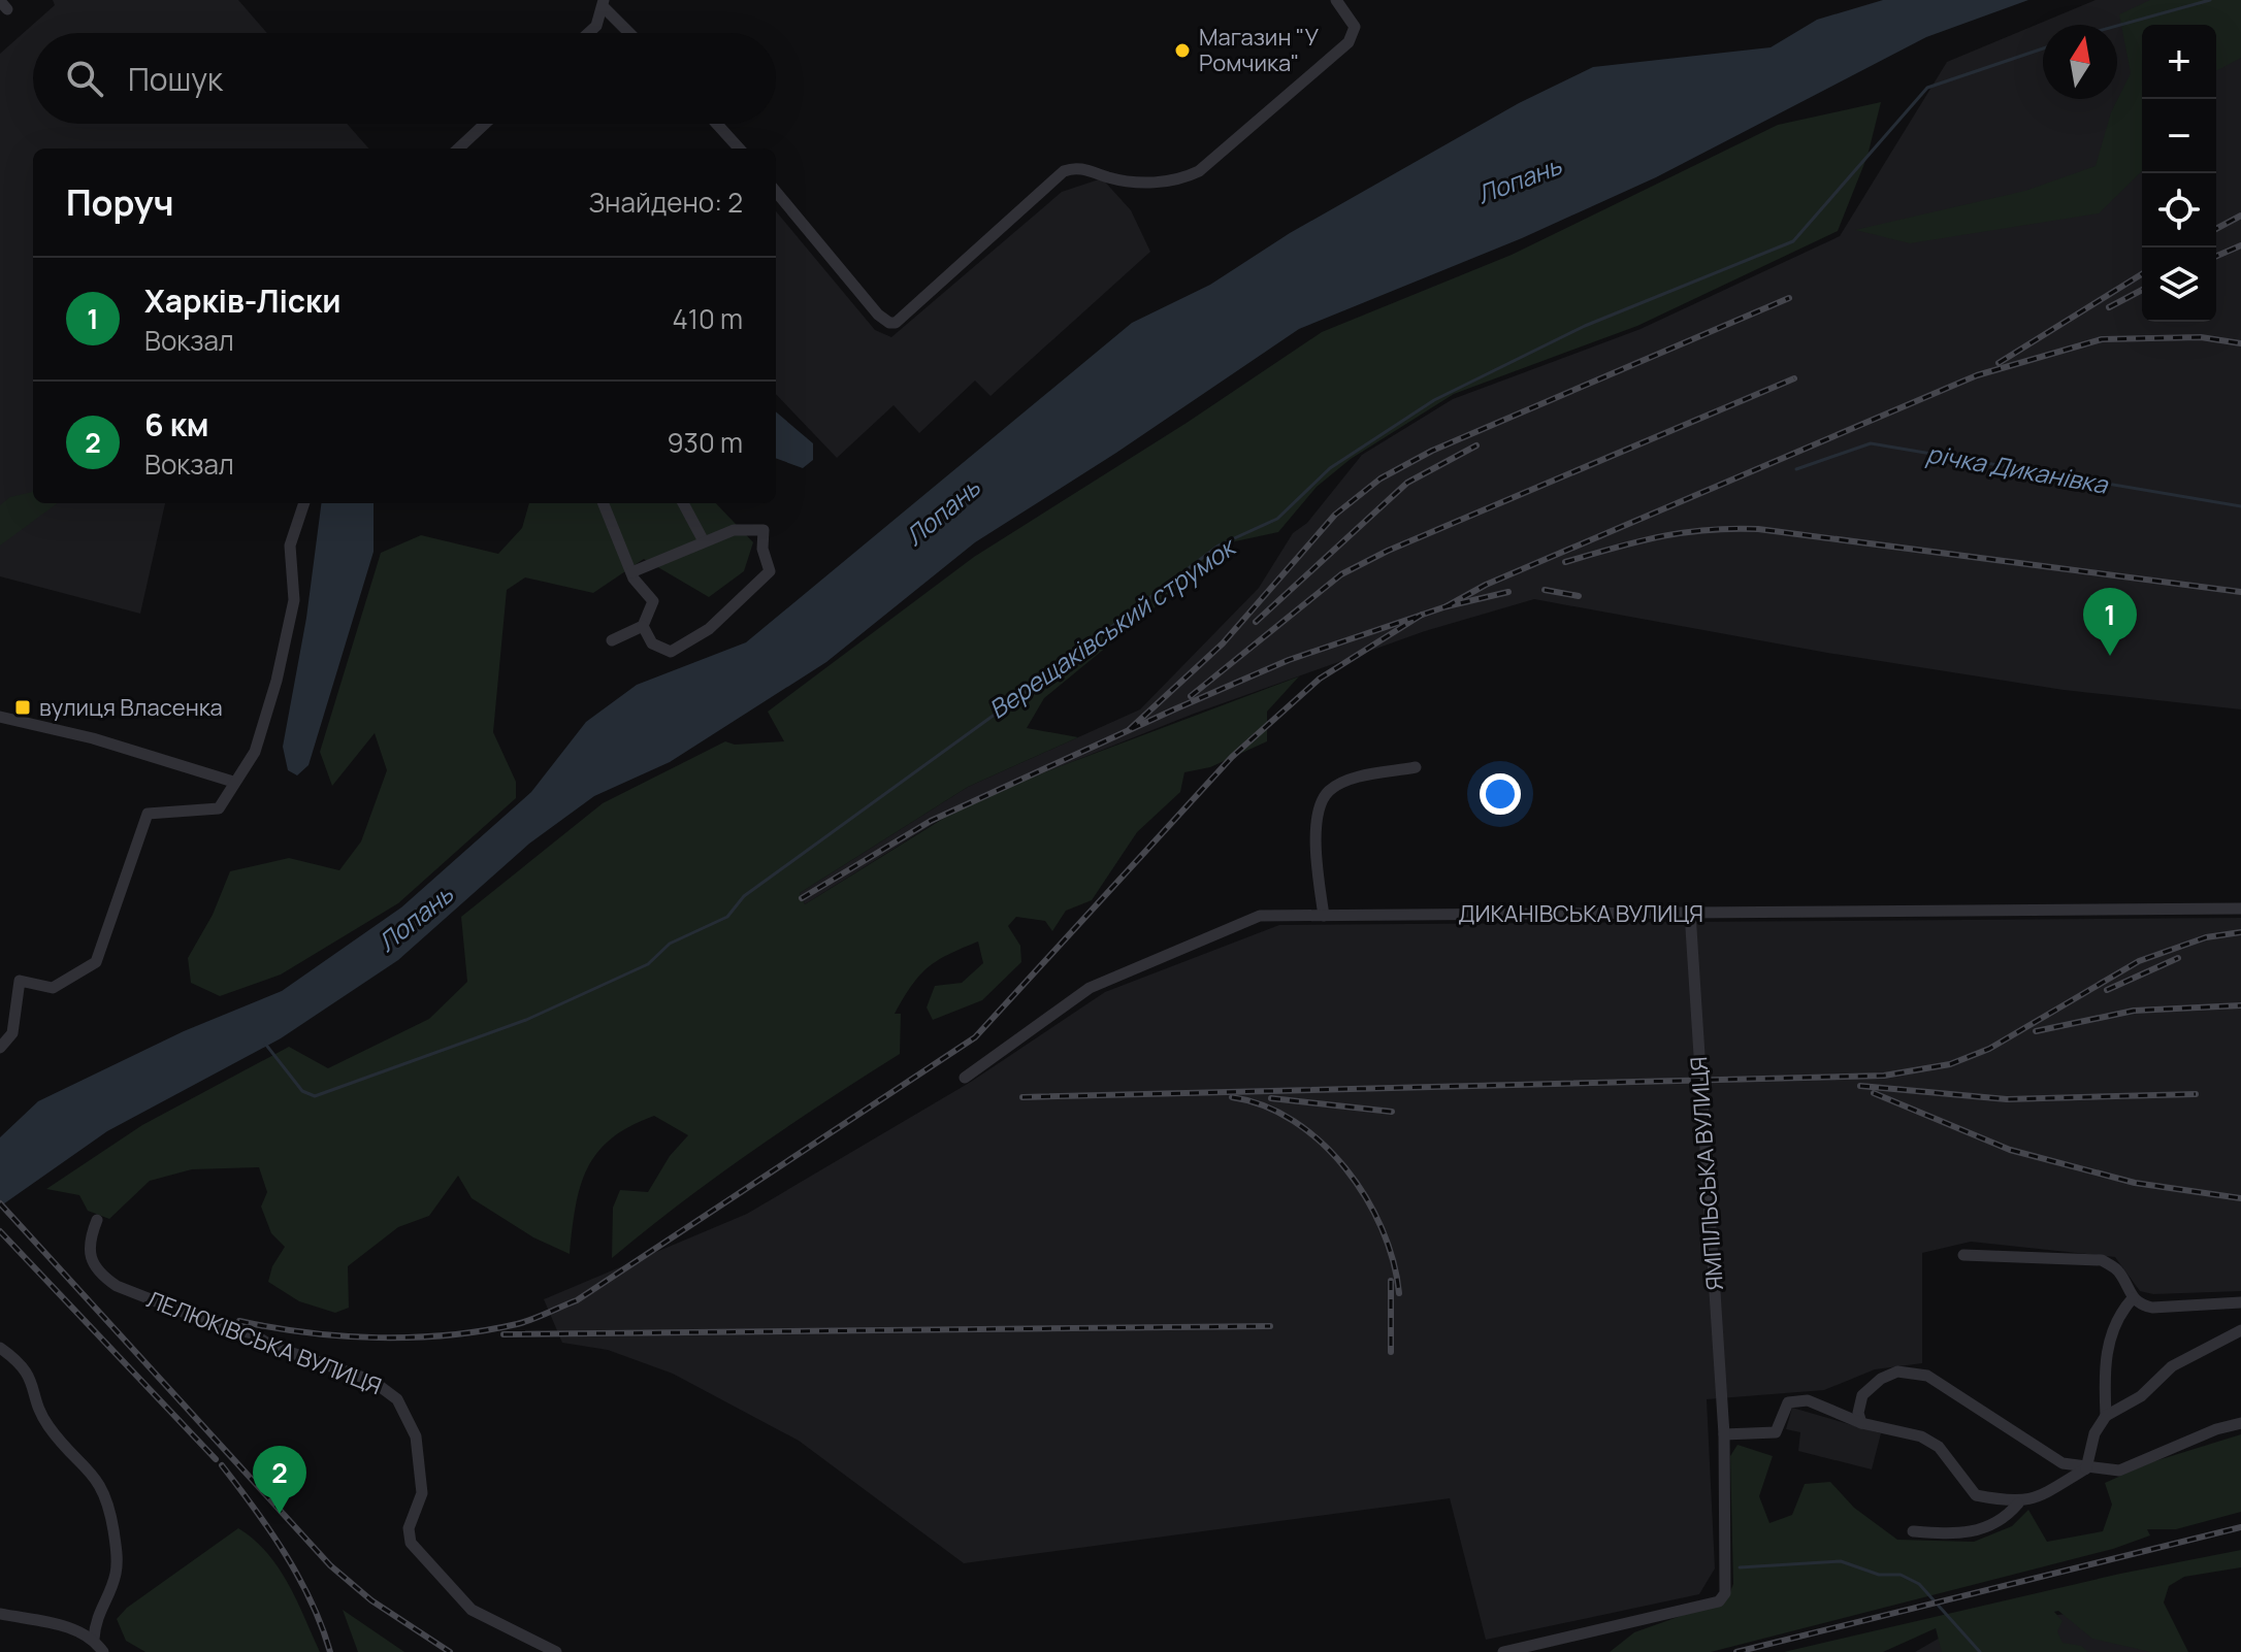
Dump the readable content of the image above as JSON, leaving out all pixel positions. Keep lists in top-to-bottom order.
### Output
{
  "streets": {
    "street": ["ДИКАНІВСЬКА ВУЛИЦЯ", "ЯМПІЛЬСЬКА ВУЛИЦЯ", "ЛЕЛЮКІВСЬКА ВУЛИЦЯ"]
  },
  "crossings": [
    ["ДИКАНІВСЬКА ВУЛИЦЯ", "ЯМПІЛЬСЬКА ВУЛИЦЯ"]
  ],
  "water": ["Лопань", "річка Диканівка", "Верещаківський струмок"],
  "places": {
    "other": ["Магазин \"У Ромчика\""],
    "transit": ["вулиця Власенка"]
  },
  "north": "top",
  "page": {
    "map_buttons": ["+", "−"],
    "search": "Пошук",
    "heading": ["Поруч", "Знайдено: 2"],
    "list": [
      {
        "mark": "1",
        "name": "Харків-Ліски",
        "note": "Вокзал",
        "value": "410 m"
      },
      {
        "mark": "2",
        "name": "6 км",
        "note": "Вокзал",
        "value": "930 m"
      }
    ],
    "pins": ["1", "2"]
  }
}
